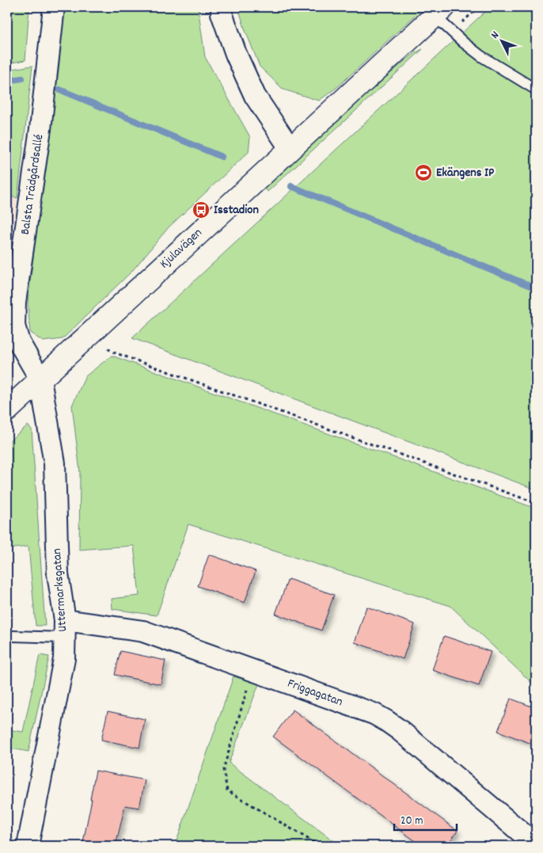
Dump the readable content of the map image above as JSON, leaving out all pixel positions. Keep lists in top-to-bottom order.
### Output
{
  "streets": {
    "street": [
      "Balsta Trädgårdsallé",
      "Kjulavägen",
      "Uttermarksgatan",
      "Friggagatan"
    ]
  },
  "crossings": [
    ["Balsta Trädgårdsallé", "Kjulavägen"],
    ["Balsta Trädgårdsallé", "Uttermarksgatan"],
    ["Kjulavägen", "Uttermarksgatan"],
    ["Uttermarksgatan", "Friggagatan"]
  ],
  "places": {
    "sports": ["Ekängens IP"],
    "bus stop": ["Isstadion"]
  },
  "scale_bar": "20 m",
  "north": "top left"
}
